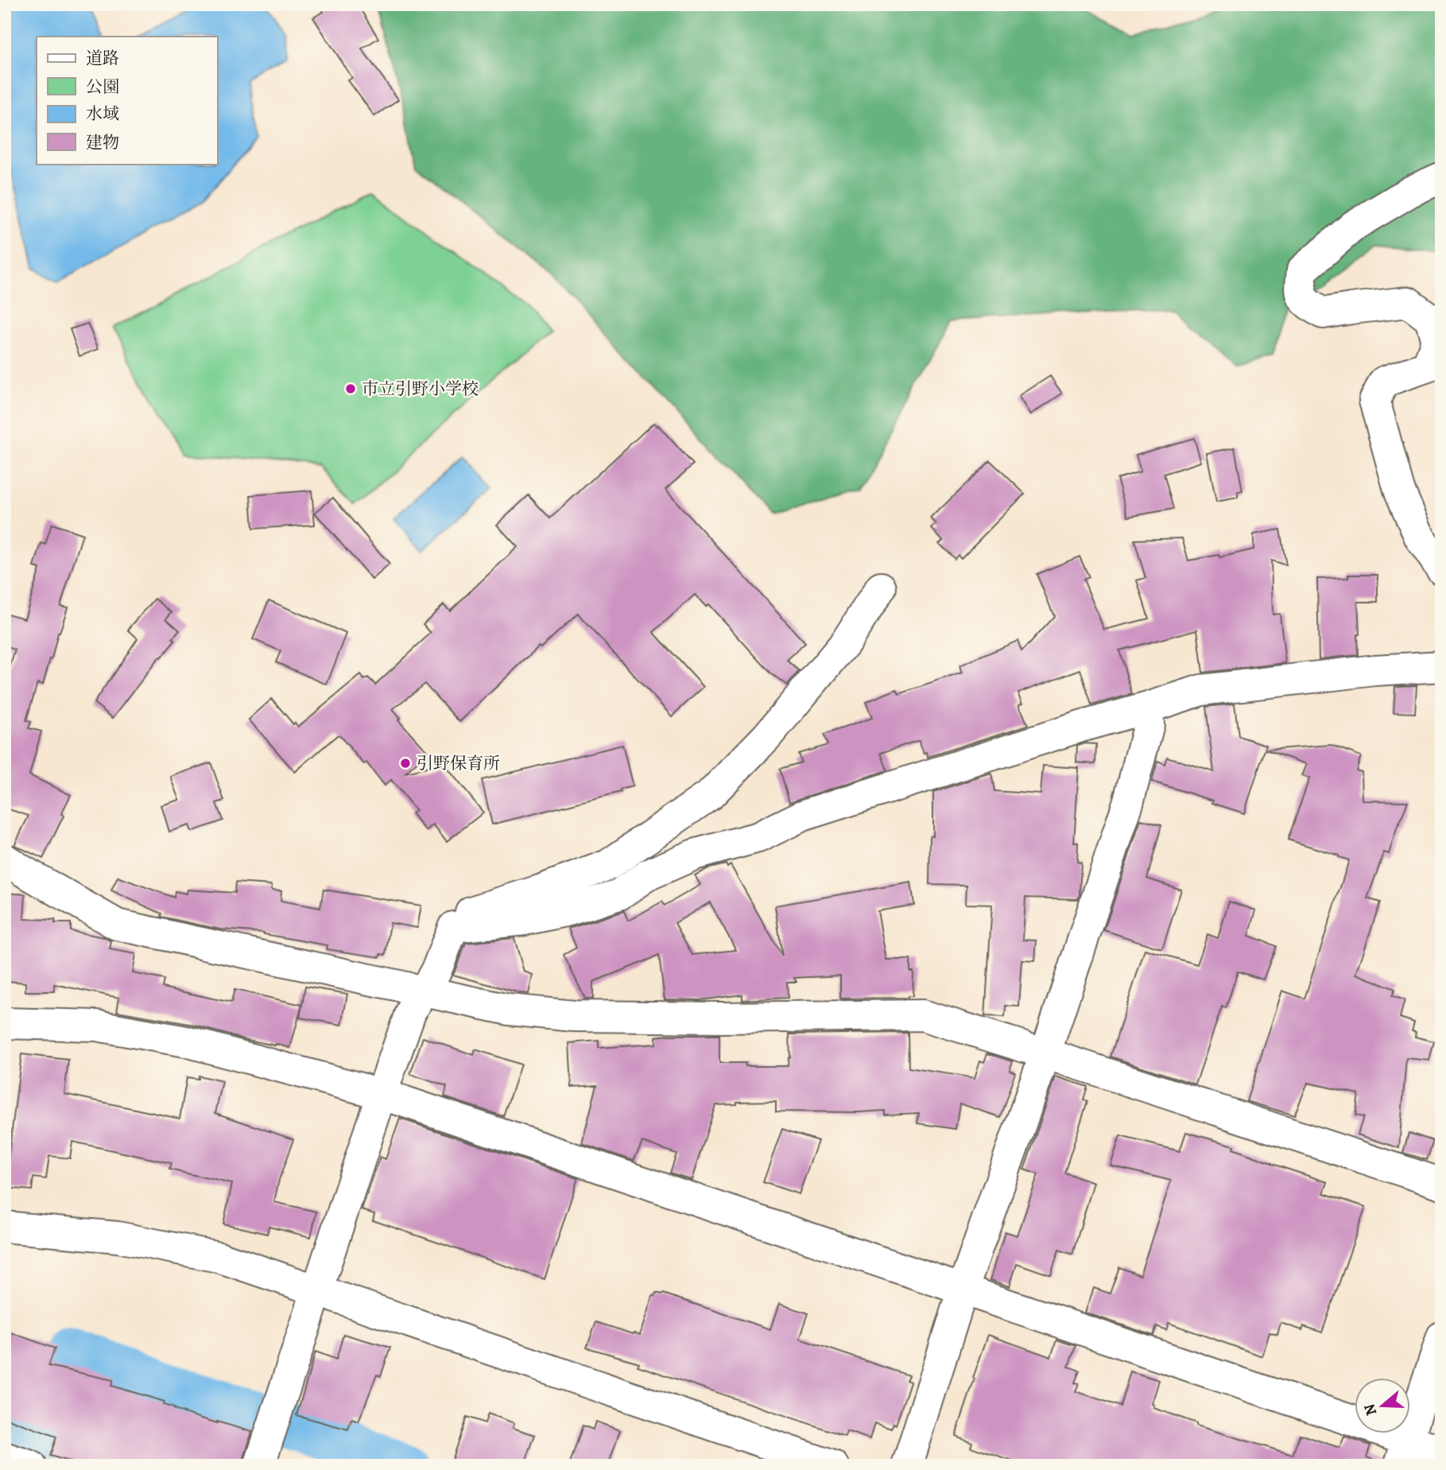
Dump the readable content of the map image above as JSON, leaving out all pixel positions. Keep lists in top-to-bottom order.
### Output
{
  "places": ["市立引野小学校", "引野保育所"],
  "legend": [
    "道路",
    "公園",
    "水域",
    "建物"
  ],
  "north": "left"
}
